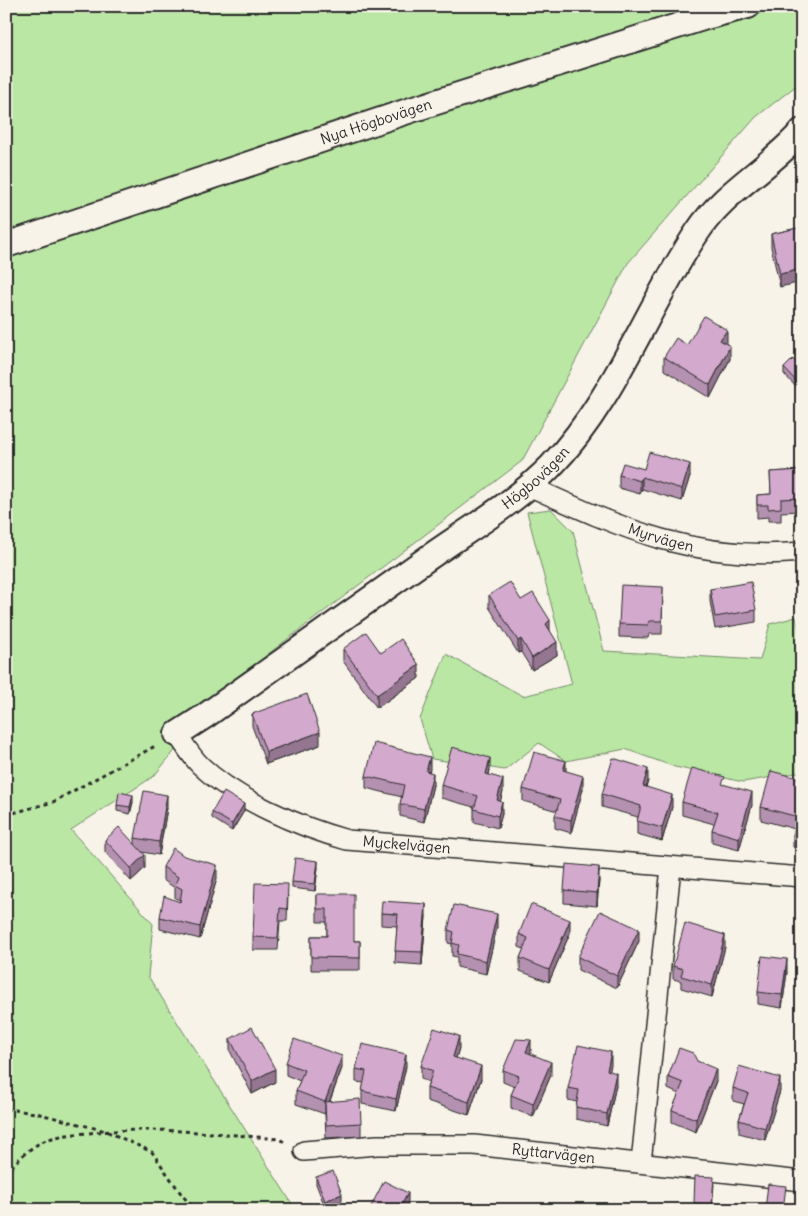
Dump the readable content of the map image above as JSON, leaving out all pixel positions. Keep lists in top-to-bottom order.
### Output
{
  "streets": {
    "street": [
      "Nya Högbovägen",
      "Högbovägen",
      "Myrvägen",
      "Myckelvägen",
      "Ryttarvägen"
    ]
  },
  "crossings": [
    ["Högbovägen", "Myrvägen"],
    ["Högbovägen", "Myckelvägen"]
  ]
}
